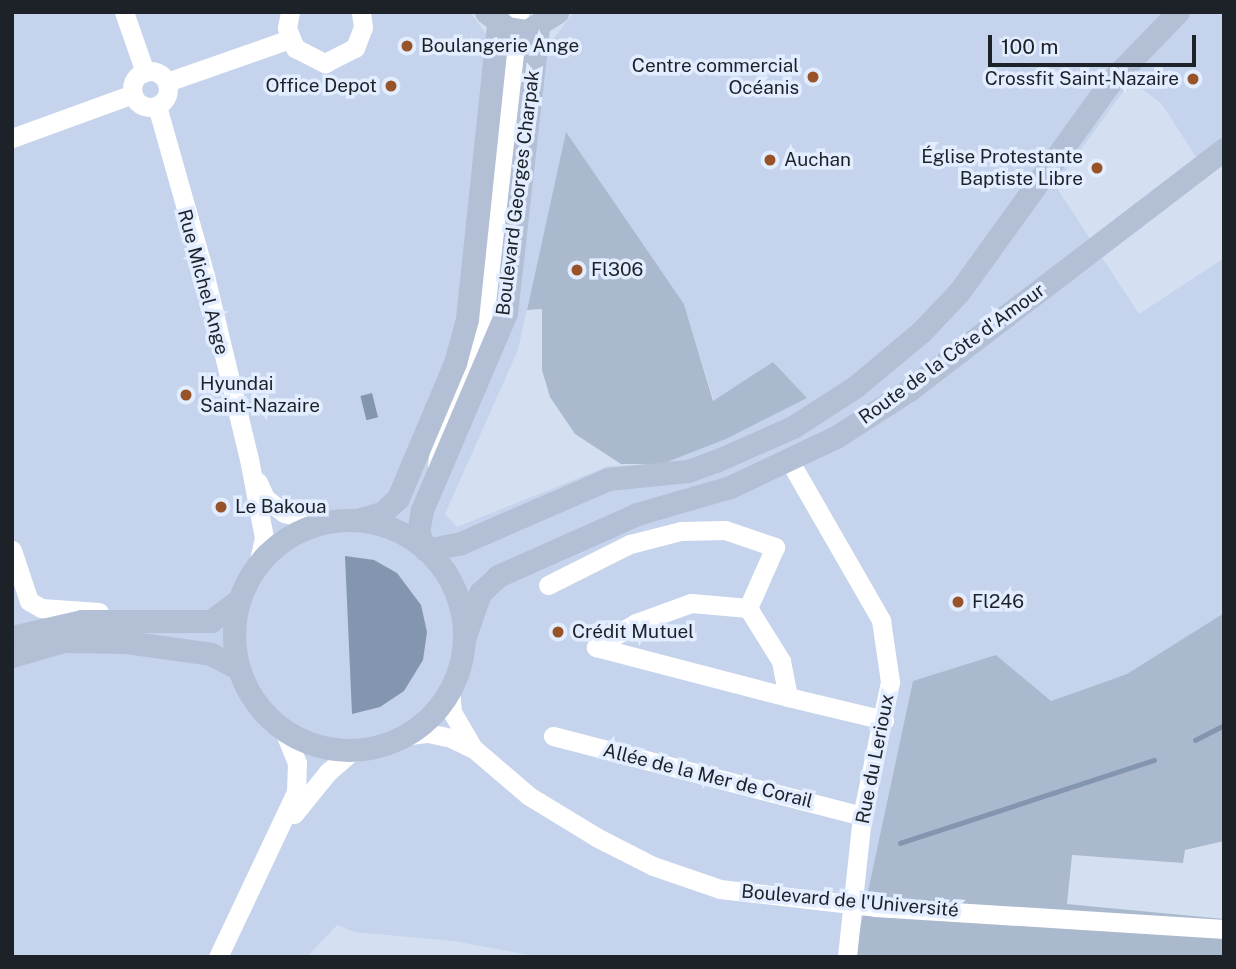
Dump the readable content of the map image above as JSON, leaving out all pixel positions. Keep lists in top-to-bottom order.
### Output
{
  "streets": {
    "main road": ["Boulevard Georges Charpak", "Route de la Côte d'Amour"],
    "street": [
      "Rue Michel Ange",
      "Rue du Lerioux",
      "Allée de la Mer de Corail",
      "Boulevard de l'Université"
    ]
  },
  "crossings": [
    ["Boulevard Georges Charpak", "Rue Michel Ange"],
    ["Boulevard Georges Charpak", "Route de la Côte d'Amour"],
    ["Boulevard Georges Charpak", "Boulevard de l'Université"],
    ["Rue Michel Ange", "Route de la Côte d'Amour"],
    ["Rue Michel Ange", "Boulevard de l'Université"],
    ["Route de la Côte d'Amour", "Rue du Lerioux"],
    ["Route de la Côte d'Amour", "Boulevard de l'Université"],
    ["Rue du Lerioux", "Allée de la Mer de Corail"],
    ["Rue du Lerioux", "Boulevard de l'Université"]
  ],
  "places": [
    "Boulangerie Ange",
    "Centre commercial Océanis",
    "Crossfit Saint-Nazaire",
    "Office Depot",
    "Auchan",
    "Église Protestante Baptiste Libre",
    "Fl306",
    "Hyundai Saint-Nazaire",
    "Le Bakoua",
    "Fl246",
    "Crédit Mutuel"
  ],
  "scale_bar": "100 m"
}
